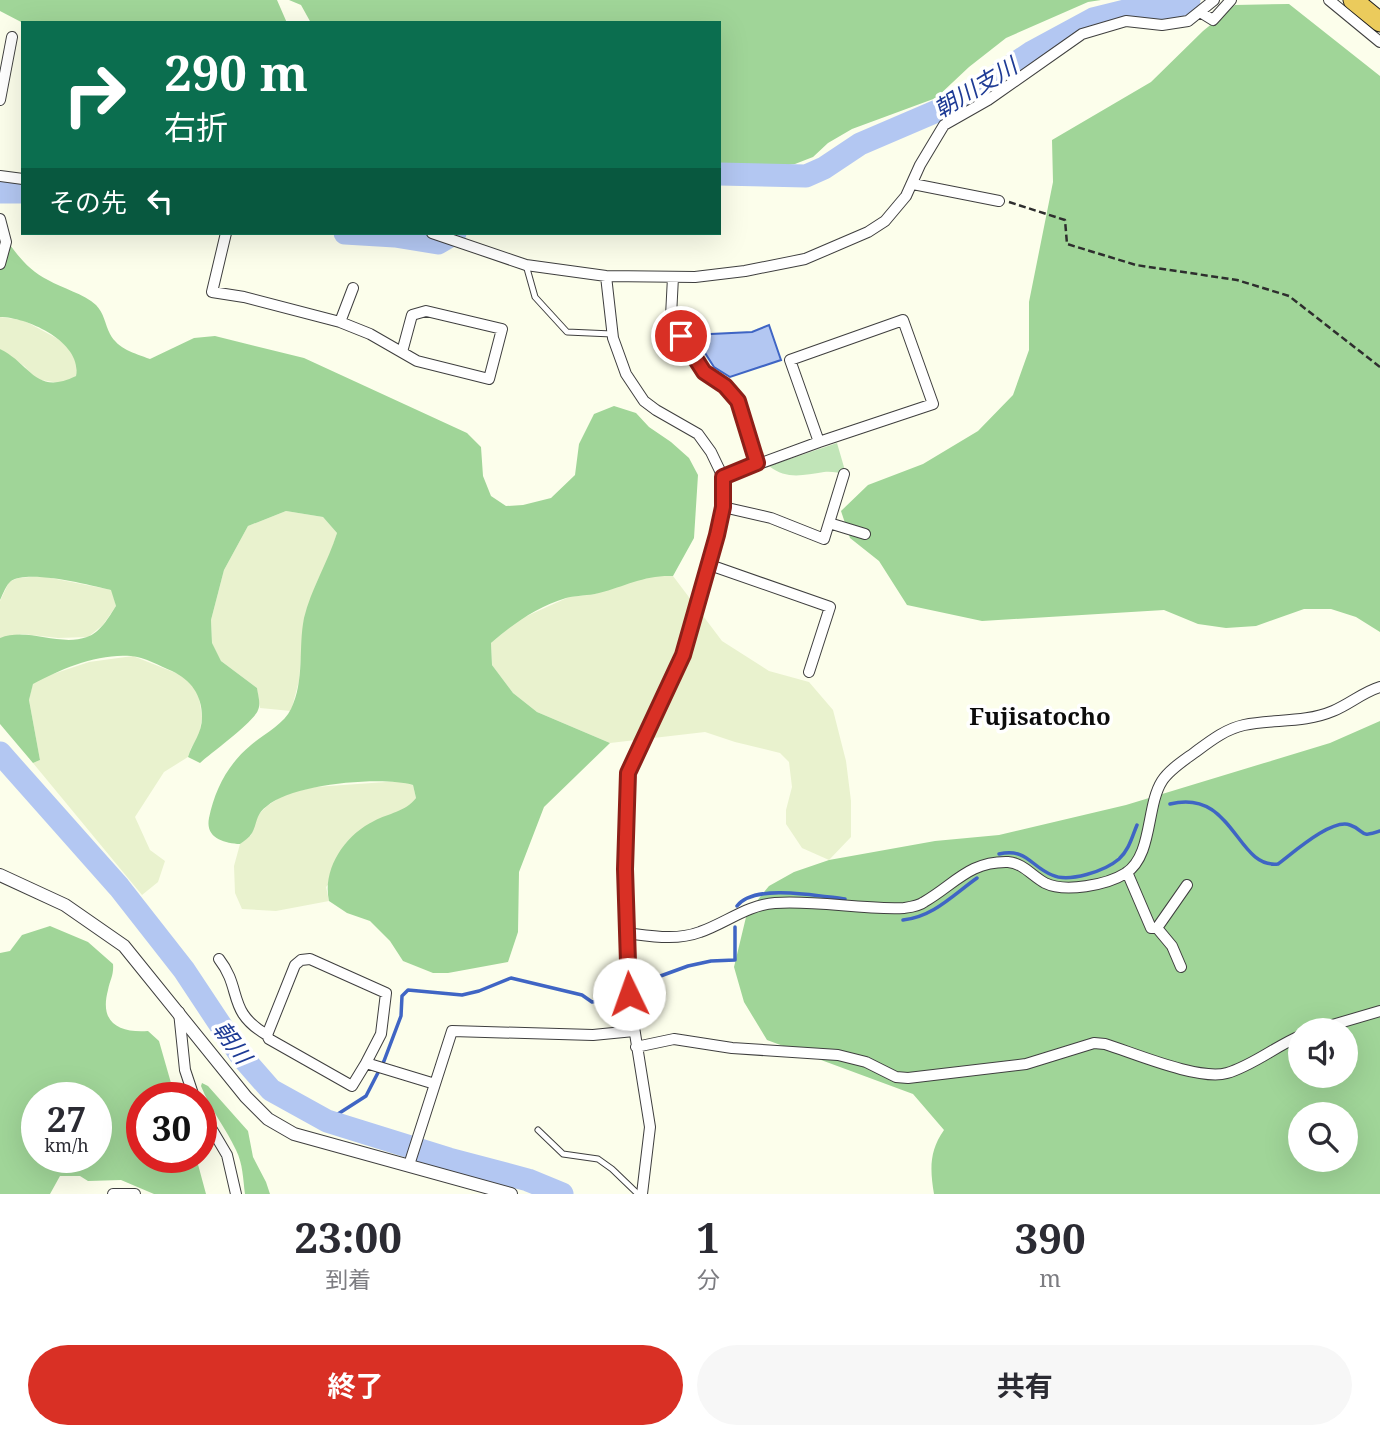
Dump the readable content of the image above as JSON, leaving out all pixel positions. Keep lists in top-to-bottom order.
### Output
{
  "districts": ["Fujisatocho"],
  "water": ["朝川支川", "朝川"],
  "page": {
    "turn": ["290 m", "右折"],
    "then": "その先",
    "speed": "27 km/h",
    "limit": "30",
    "eta": [
      "23:00",
      "到着",
      "1",
      "分",
      "390",
      "m"
    ],
    "buttons": ["終了", "共有"]
  }
}
